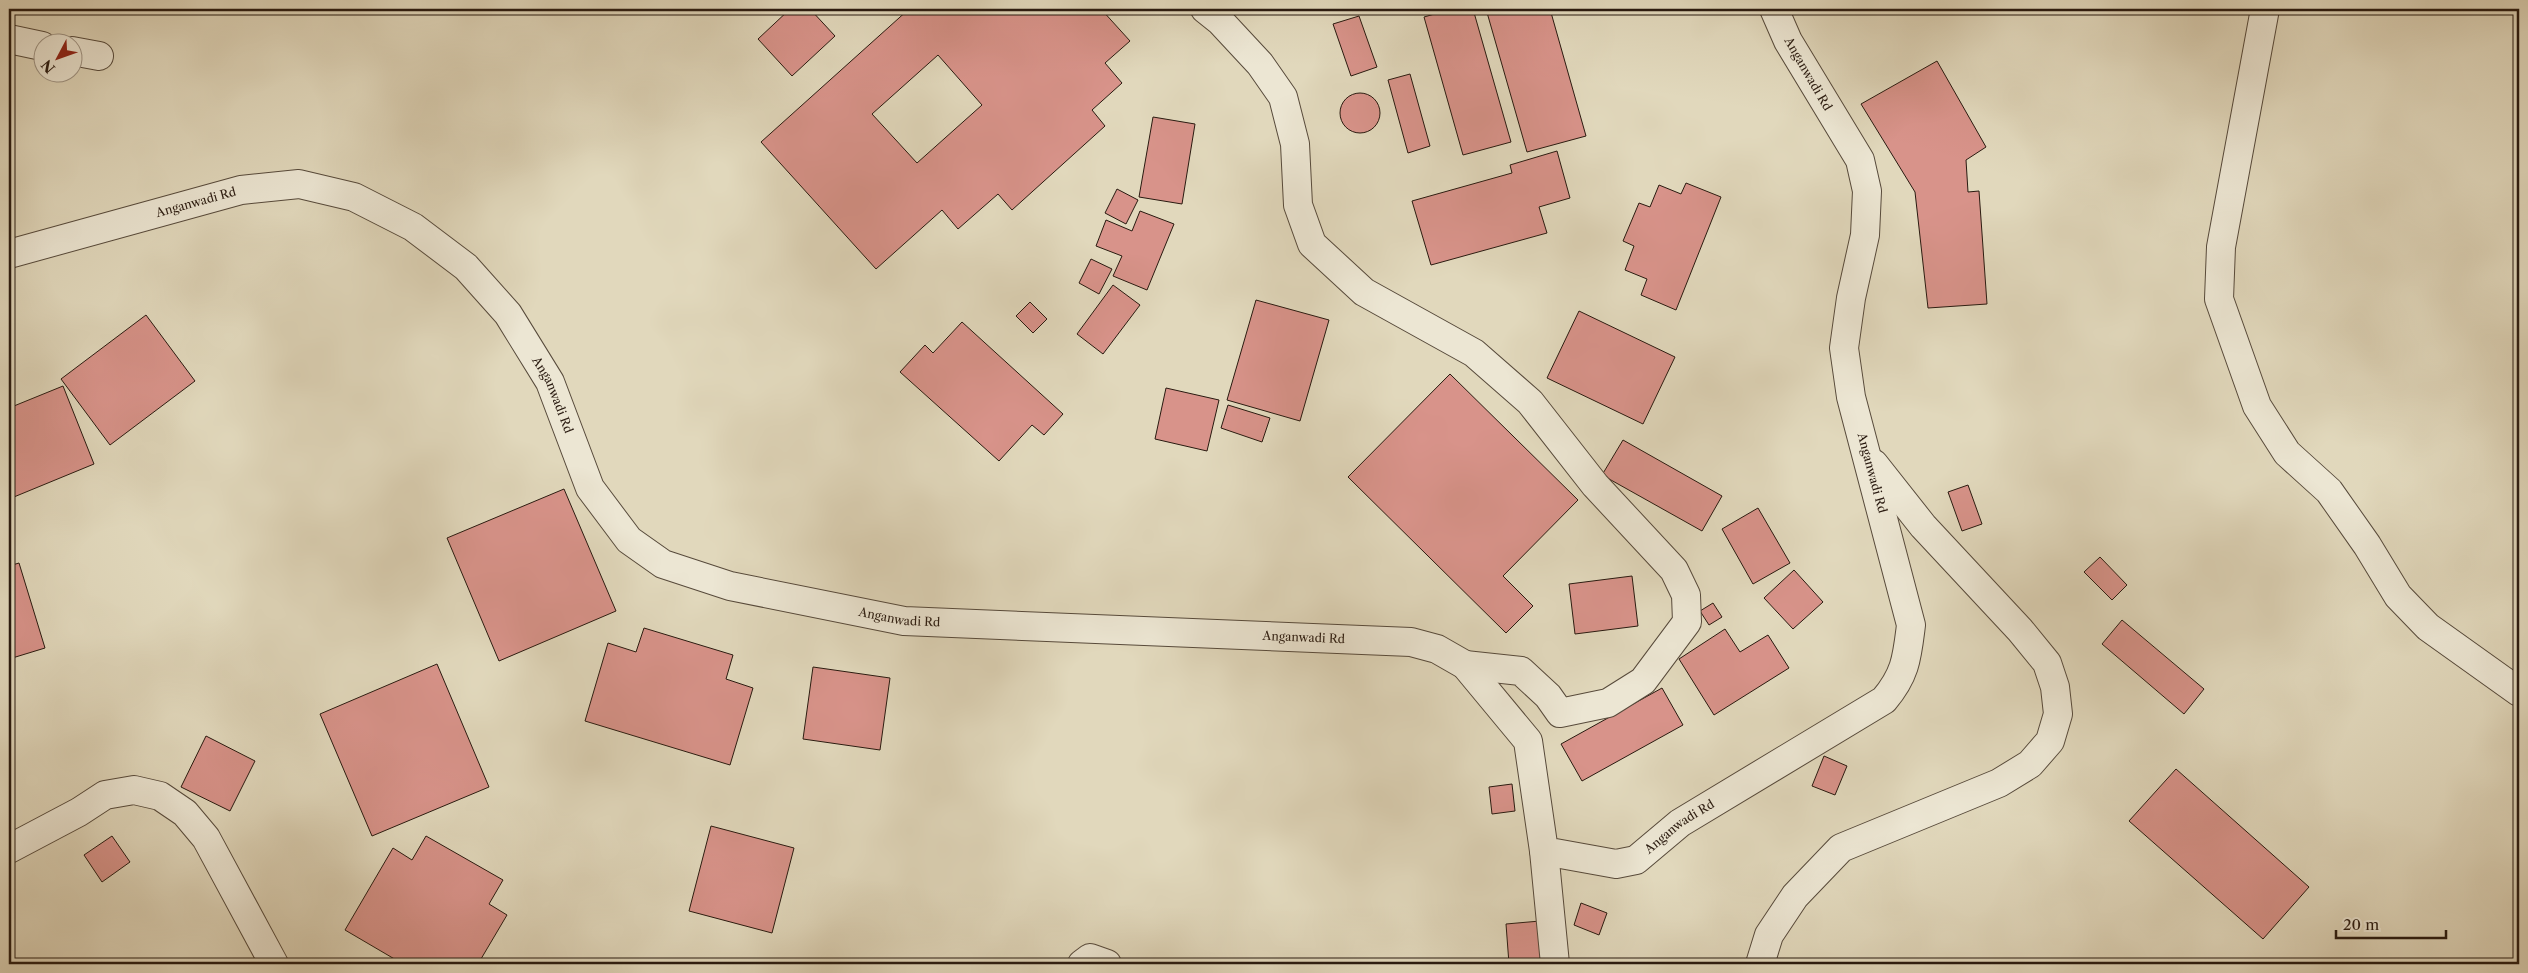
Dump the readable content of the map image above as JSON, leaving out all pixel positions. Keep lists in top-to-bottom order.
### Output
{
  "streets": {
    "street": ["Anganwadi Rd"]
  },
  "scale_bar": "20 m",
  "north": "bottom left"
}
